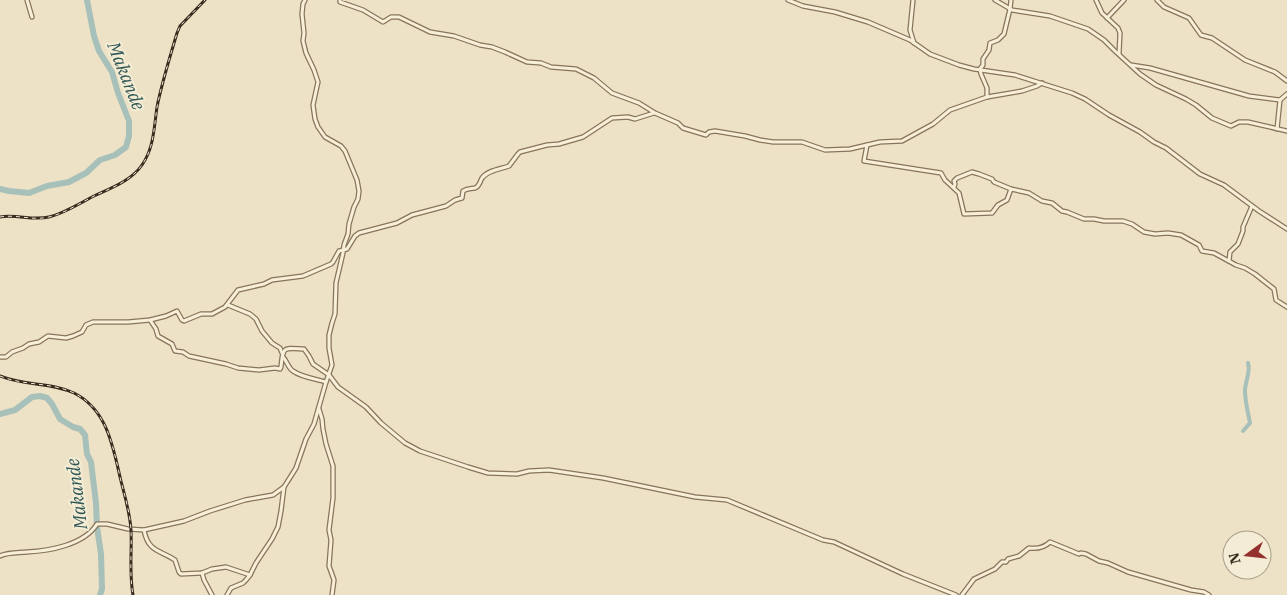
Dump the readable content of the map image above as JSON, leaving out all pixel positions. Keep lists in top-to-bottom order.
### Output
{
  "water": ["Makande"],
  "north": "left"
}
